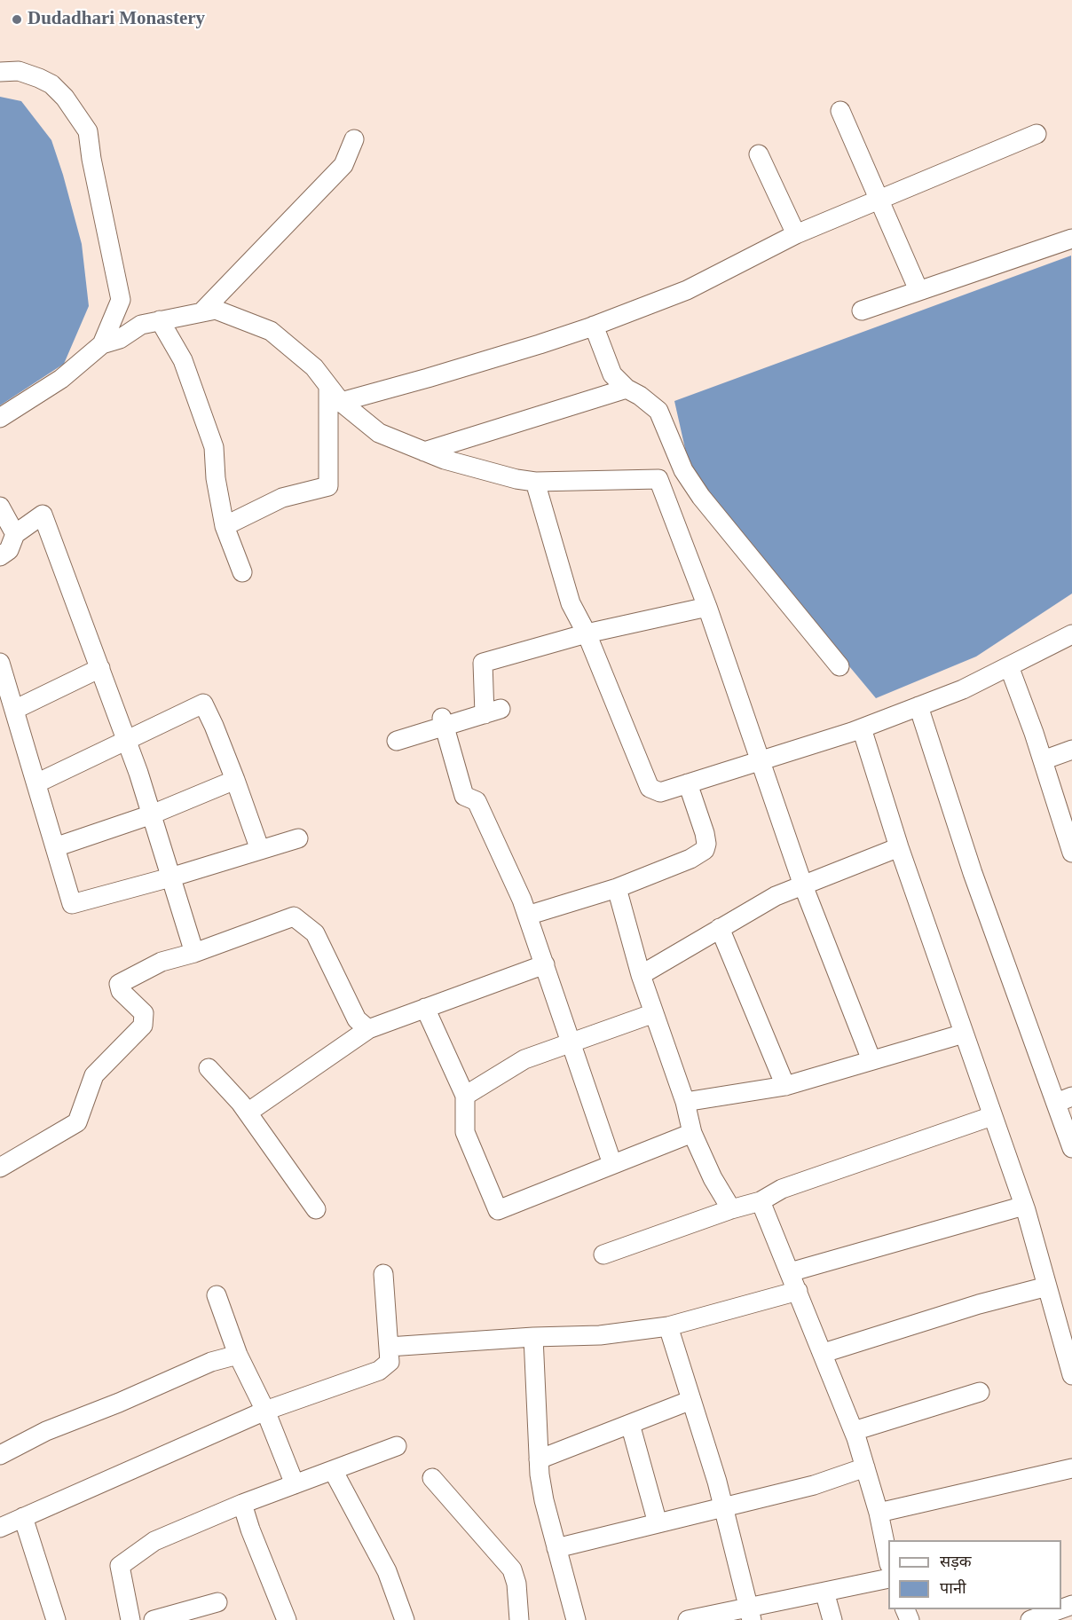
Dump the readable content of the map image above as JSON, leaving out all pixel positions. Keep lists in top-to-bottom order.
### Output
{
  "places": ["Dudadhari Monastery"],
  "legend": ["सड़क", "पानी"]
}
